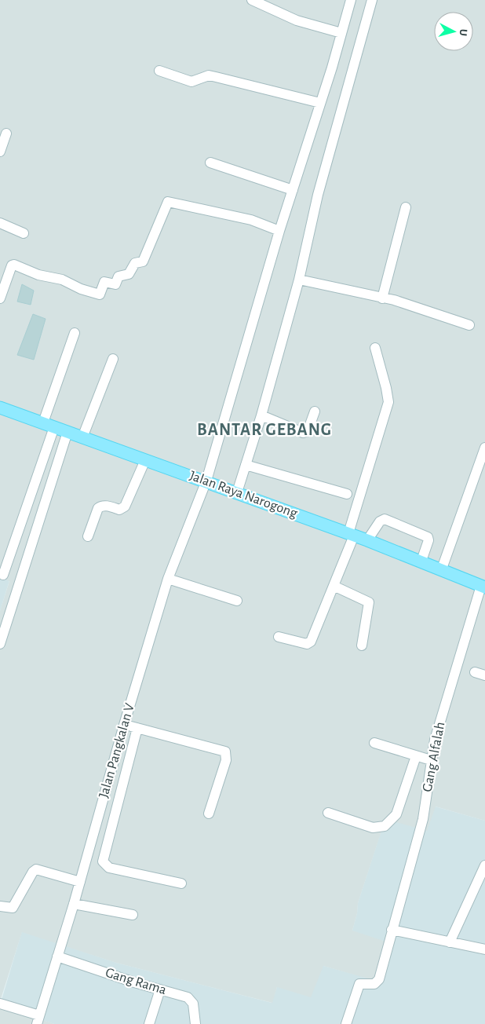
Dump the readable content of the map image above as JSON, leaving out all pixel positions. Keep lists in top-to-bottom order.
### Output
{
  "streets": {
    "main road": ["Jalan Raya Narogong"],
    "street": ["Jalan Pangkalan V", "Gang Alfalah", "Gang Rama"]
  },
  "crossings": [
    ["Jalan Raya Narogong", "Jalan Pangkalan V"],
    ["Jalan Raya Narogong", "Gang Alfalah"],
    ["Jalan Pangkalan V", "Gang Rama"]
  ],
  "districts": ["BANTAR GEBANG"],
  "north": "right"
}
